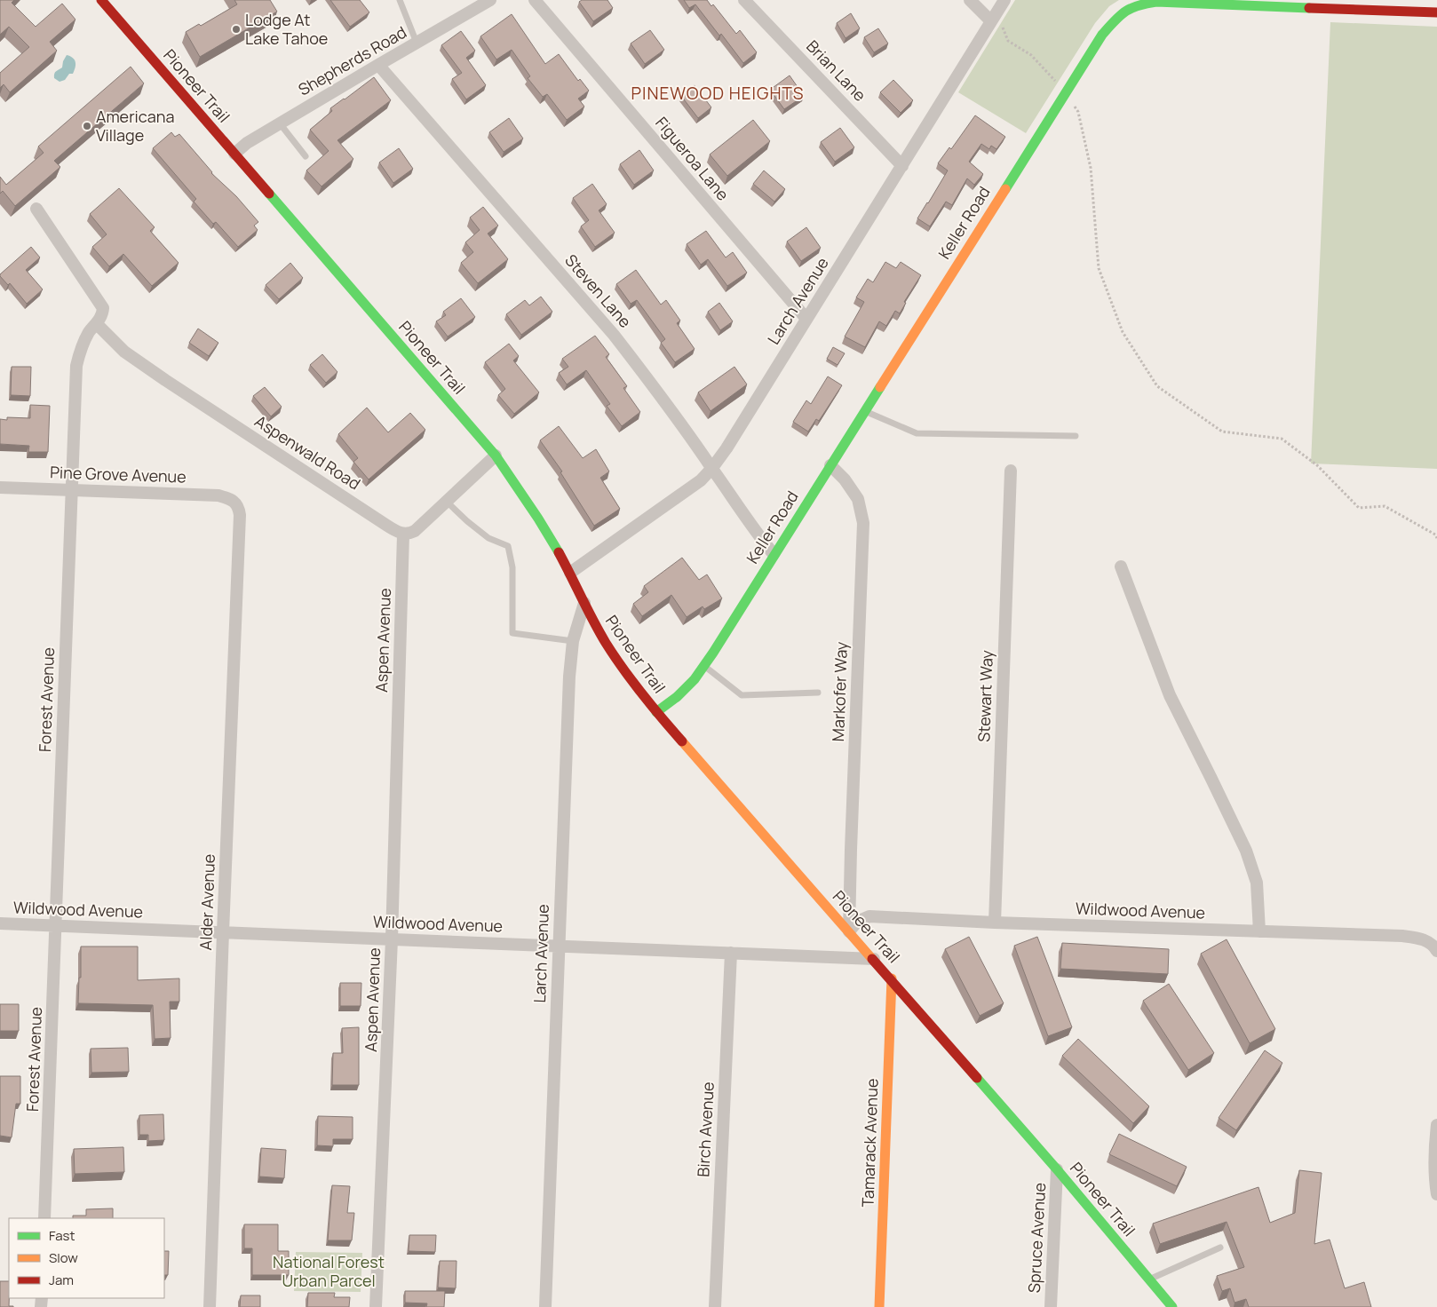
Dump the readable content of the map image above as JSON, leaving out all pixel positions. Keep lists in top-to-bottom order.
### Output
{
  "streets": {
    "main road": ["Pioneer Trail", "Keller Road", "Tamarack Avenue"],
    "street": [
      "Shepherds Road",
      "Brian Lane",
      "Figueroa Lane",
      "Steven Lane",
      "Larch Avenue",
      "Aspenwald Road",
      "Pine Grove Avenue",
      "Aspen Avenue",
      "Markofer Way",
      "Stewart Way",
      "Forest Avenue",
      "Alder Avenue",
      "Wildwood Avenue",
      "Birch Avenue",
      "Spruce Avenue"
    ]
  },
  "crossings": [
    ["Shepherds Road", "Pioneer Trail"],
    ["Shepherds Road", "Steven Lane"],
    ["Brian Lane", "Larch Avenue"],
    ["Pioneer Trail", "Keller Road"],
    ["Pioneer Trail", "Larch Avenue"],
    ["Pioneer Trail", "Markofer Way"],
    ["Pioneer Trail", "Wildwood Avenue"],
    ["Pioneer Trail", "Tamarack Avenue"],
    ["Pioneer Trail", "Spruce Avenue"],
    ["Figueroa Lane", "Larch Avenue"],
    ["Keller Road", "Steven Lane"],
    ["Keller Road", "Markofer Way"],
    ["Steven Lane", "Larch Avenue"],
    ["Larch Avenue", "Wildwood Avenue"],
    ["Aspenwald Road", "Aspen Avenue"],
    ["Aspenwald Road", "Forest Avenue"],
    ["Pine Grove Avenue", "Forest Avenue"],
    ["Pine Grove Avenue", "Alder Avenue"],
    ["Aspen Avenue", "Wildwood Avenue"],
    ["Markofer Way", "Wildwood Avenue"],
    ["Stewart Way", "Wildwood Avenue"],
    ["Forest Avenue", "Wildwood Avenue"],
    ["Alder Avenue", "Wildwood Avenue"],
    ["Wildwood Avenue", "Birch Avenue"]
  ],
  "districts": ["PINEWOOD HEIGHTS"],
  "parks": ["National Forest Urban Parcel"],
  "places": ["Lodge At Lake Tahoe", "Americana Village"],
  "legend": ["Fast", "Slow", "Jam"]
}
